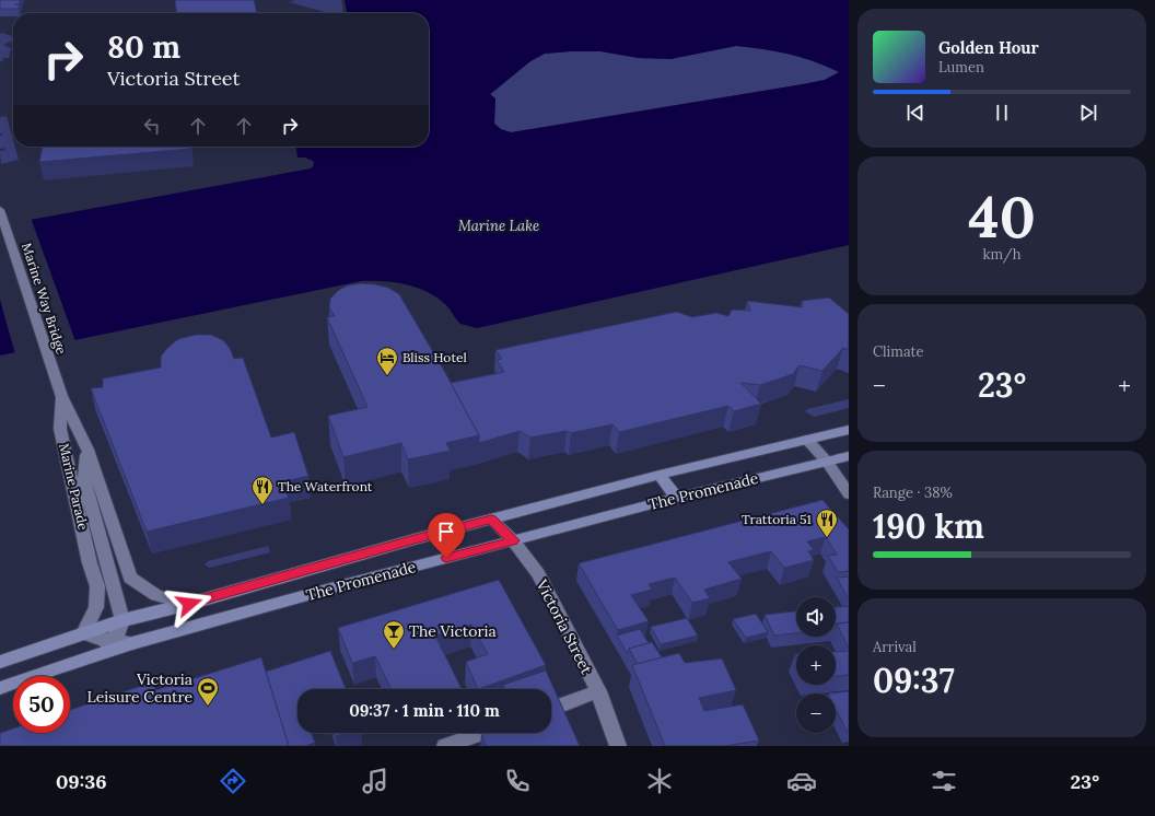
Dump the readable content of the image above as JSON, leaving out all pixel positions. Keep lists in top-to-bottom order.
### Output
{
  "streets": {
    "main road": ["The Promenade"],
    "street": ["Marine Way Bridge", "Marine Parade", "Victoria Street"]
  },
  "crossings": [
    ["Marine Way Bridge", "Marine Parade"],
    ["Marine Parade", "The Promenade"],
    ["The Promenade", "Victoria Street"]
  ],
  "water": ["Marine Lake"],
  "places": {
    "hotel": ["Bliss Hotel"],
    "restaurant": ["The Waterfront", "Trattoria 51"],
    "bar": ["The Victoria"],
    "sports": ["Victoria Leisure Centre"]
  },
  "page": {
    "turn": ["80 m", "Victoria Street"],
    "song": ["Golden Hour", "Lumen"],
    "tile": [
      ["40", "km/h"],
      "Climate",
      ["Range · 38%", "190 km"],
      ["Arrival", "09:37"]
    ],
    "heat": ["−", "23°", "+"],
    "map_buttons": ["+", "−"],
    "limit": "50",
    "trip": "09:37 · 1 min · 110 m",
    "tabs": ["09:36", "23°"]
  }
}
